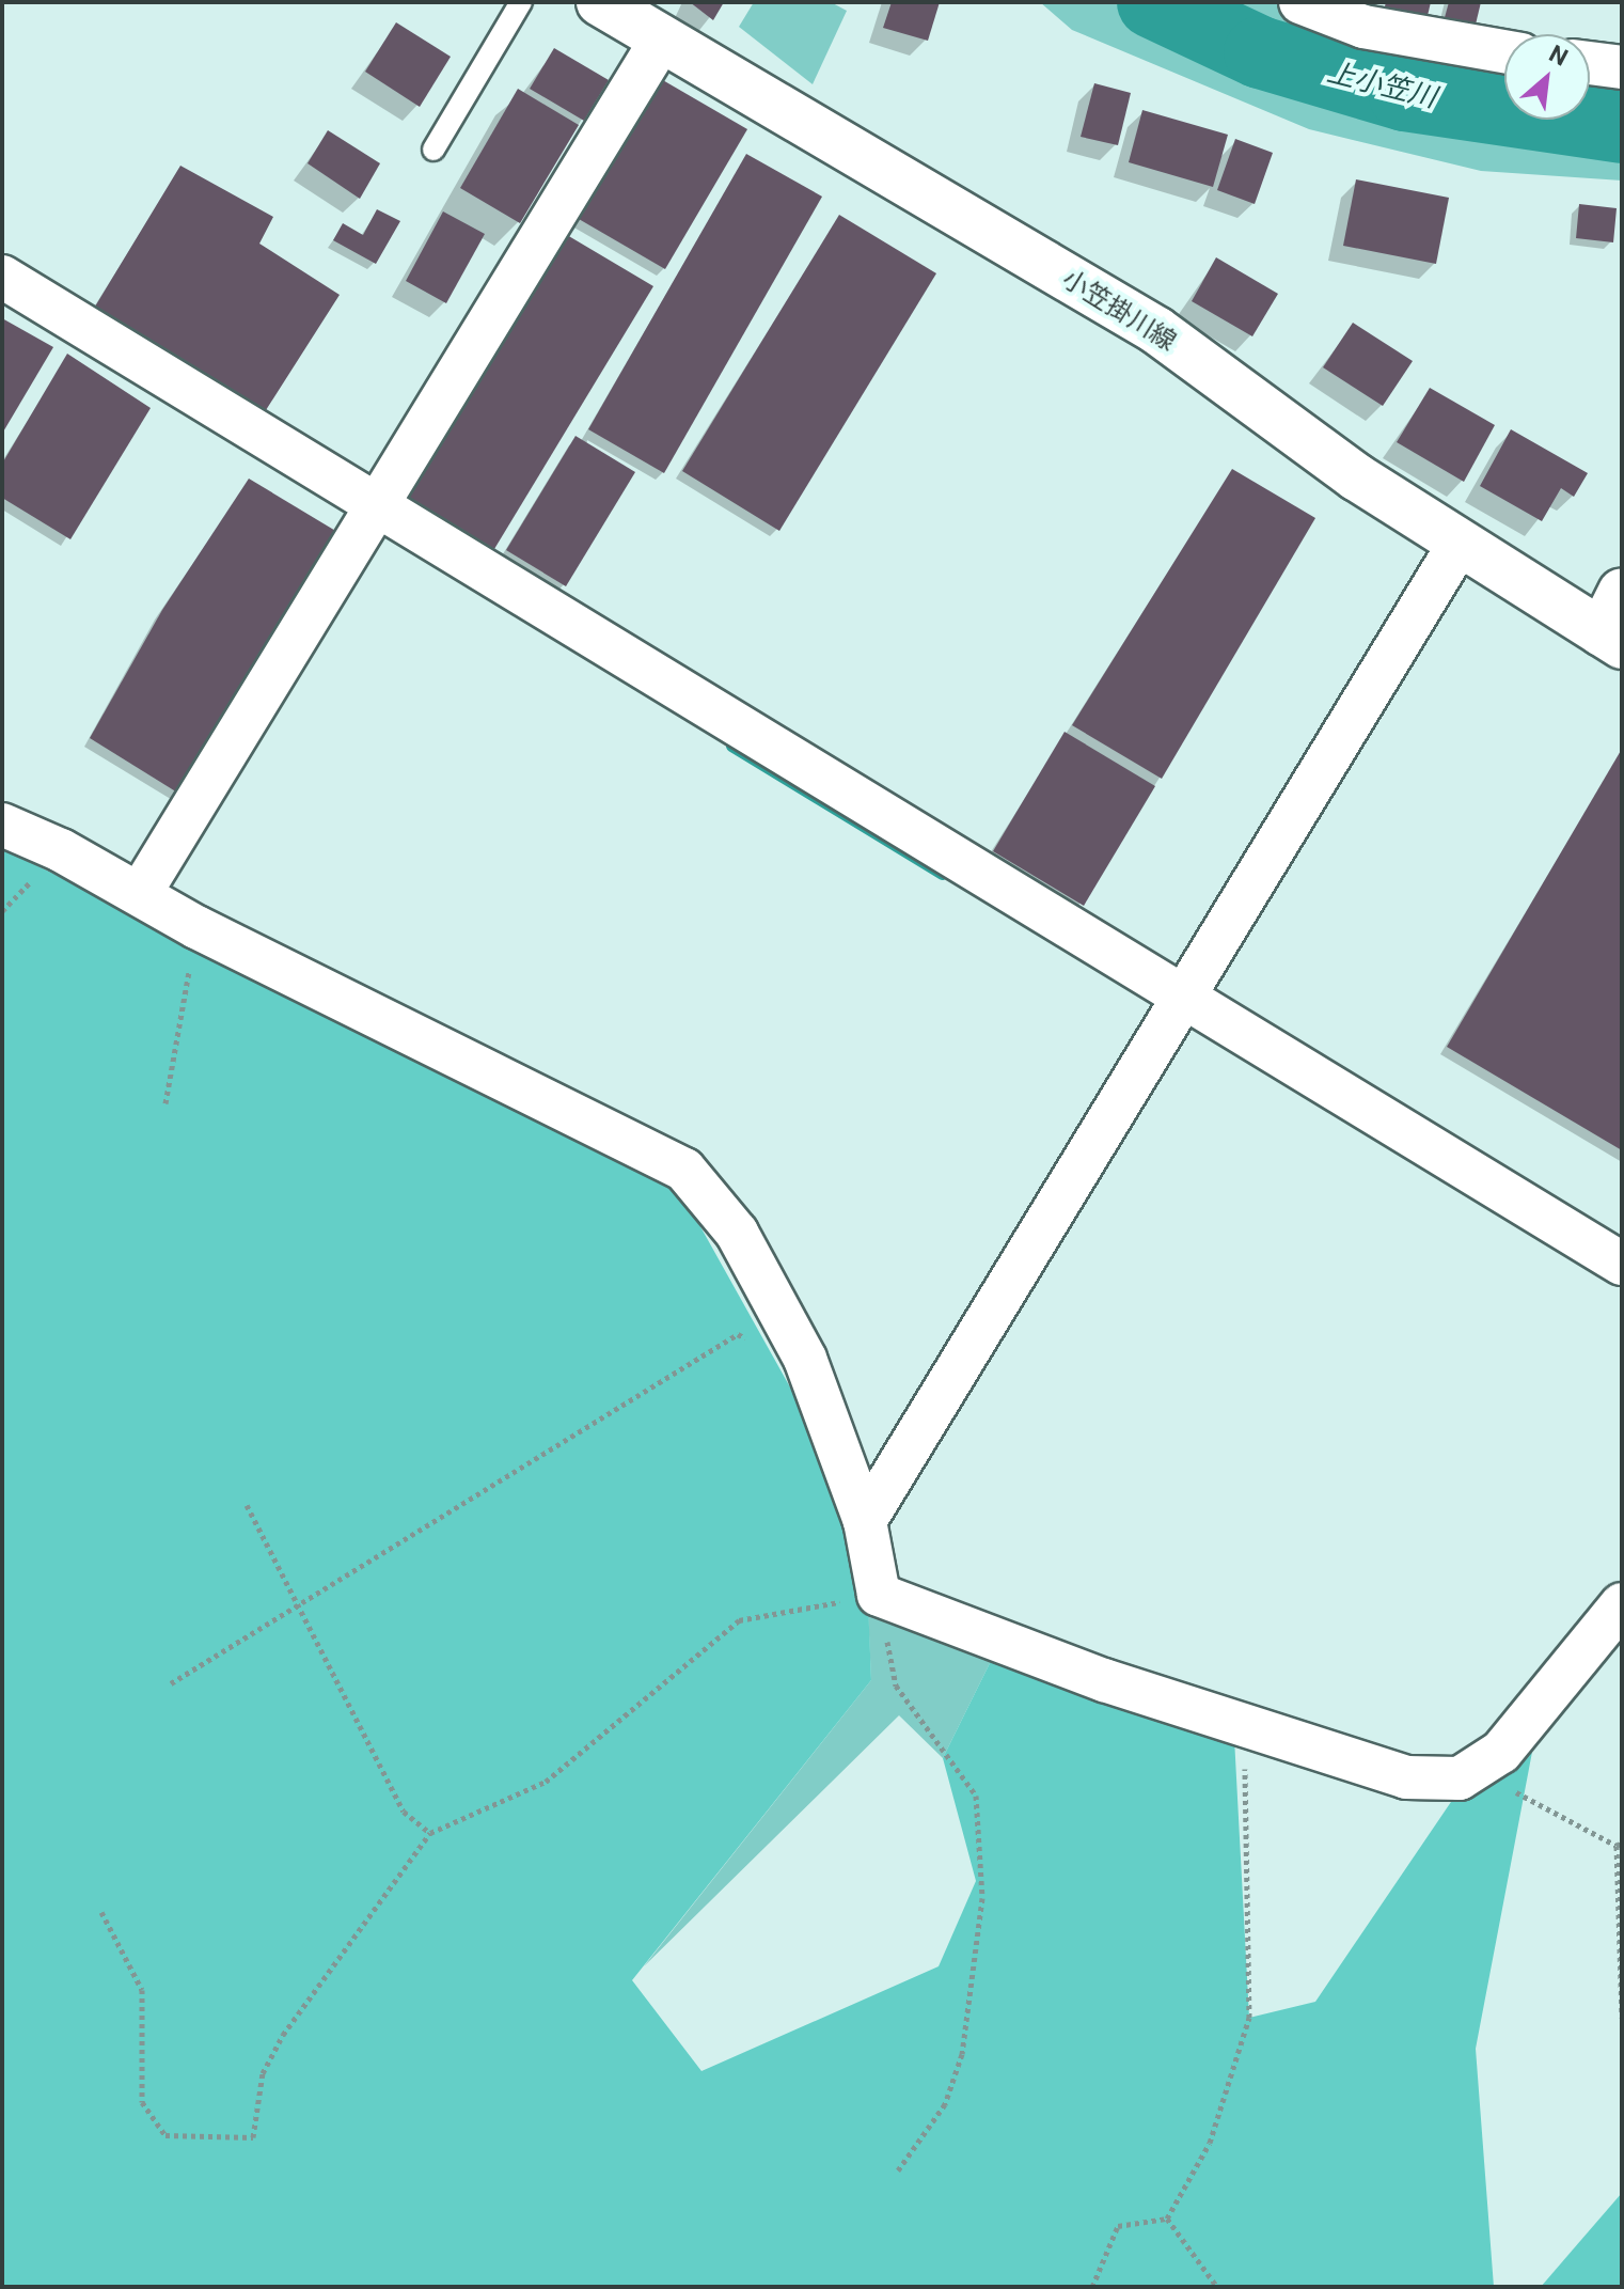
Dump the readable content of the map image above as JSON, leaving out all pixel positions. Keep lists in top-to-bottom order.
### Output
{
  "streets": {
    "main road": ["小笠掛川線"]
  },
  "water": ["上小笠川"],
  "north": "top right"
}
